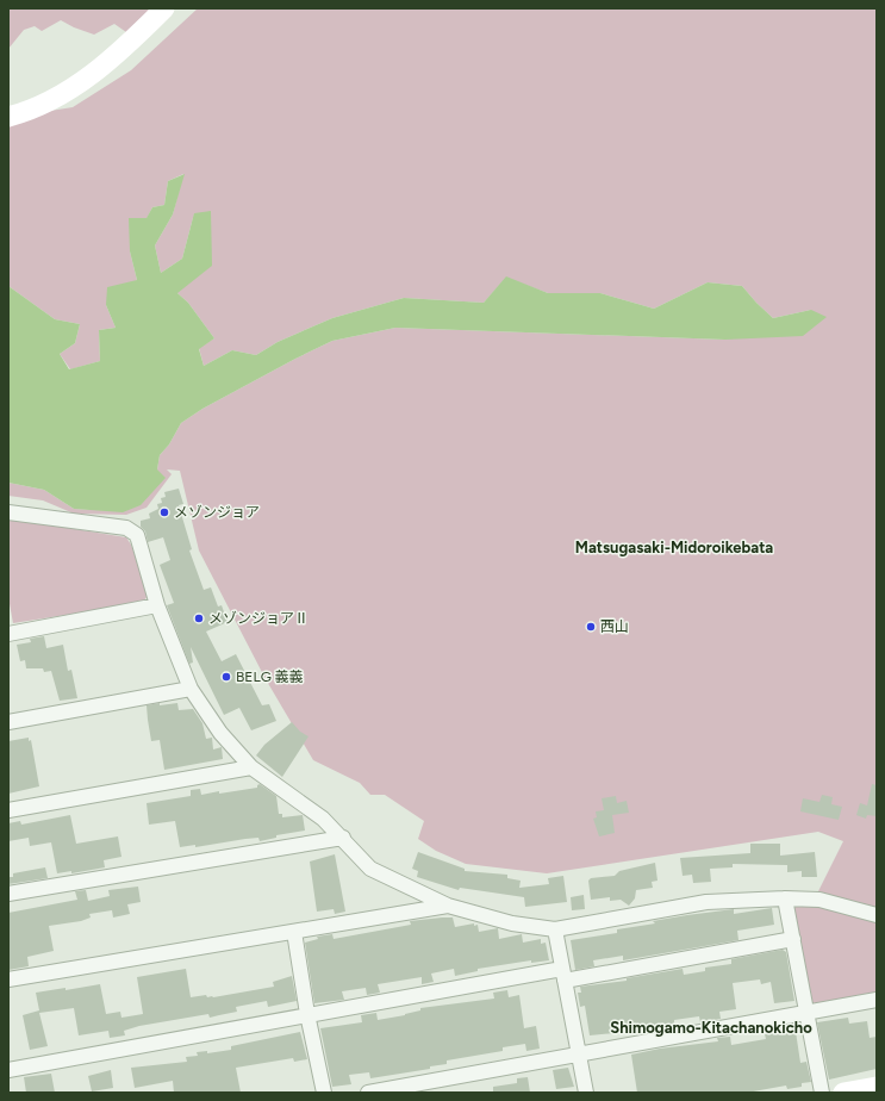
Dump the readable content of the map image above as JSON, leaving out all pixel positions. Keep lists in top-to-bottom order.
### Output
{
  "districts": ["Matsugasaki-Midoroikebata", "Shimogamo-Kitachanokicho"],
  "places": [
    "メゾンジョア",
    "メゾンジョアⅡ",
    "西山",
    "BELG 義義"
  ]
}
